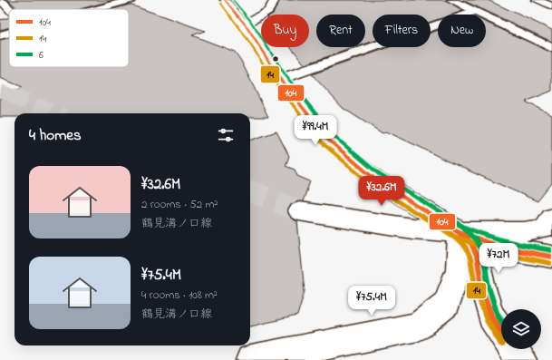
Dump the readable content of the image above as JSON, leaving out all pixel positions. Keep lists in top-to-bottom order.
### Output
{
  "lines": ["transit line 104", "transit line 6", "transit line 14"],
  "legend": ["104", "14", "6"],
  "page": {
    "chip": [
      "Buy",
      "Rent",
      "Filters",
      "New"
    ],
    "heading": "4 homes",
    "price": [
      "¥99.4M",
      "¥32.6M",
      "¥72M",
      "¥75.4M"
    ],
    "list": [
      {
        "name": "¥32.6M",
        "note": "2 rooms · 52 m² · 鶴見溝ノ口線"
      },
      {
        "name": "¥75.4M",
        "note": "4 rooms · 108 m² · 鶴見溝ノ口線"
      }
    ]
  }
}
